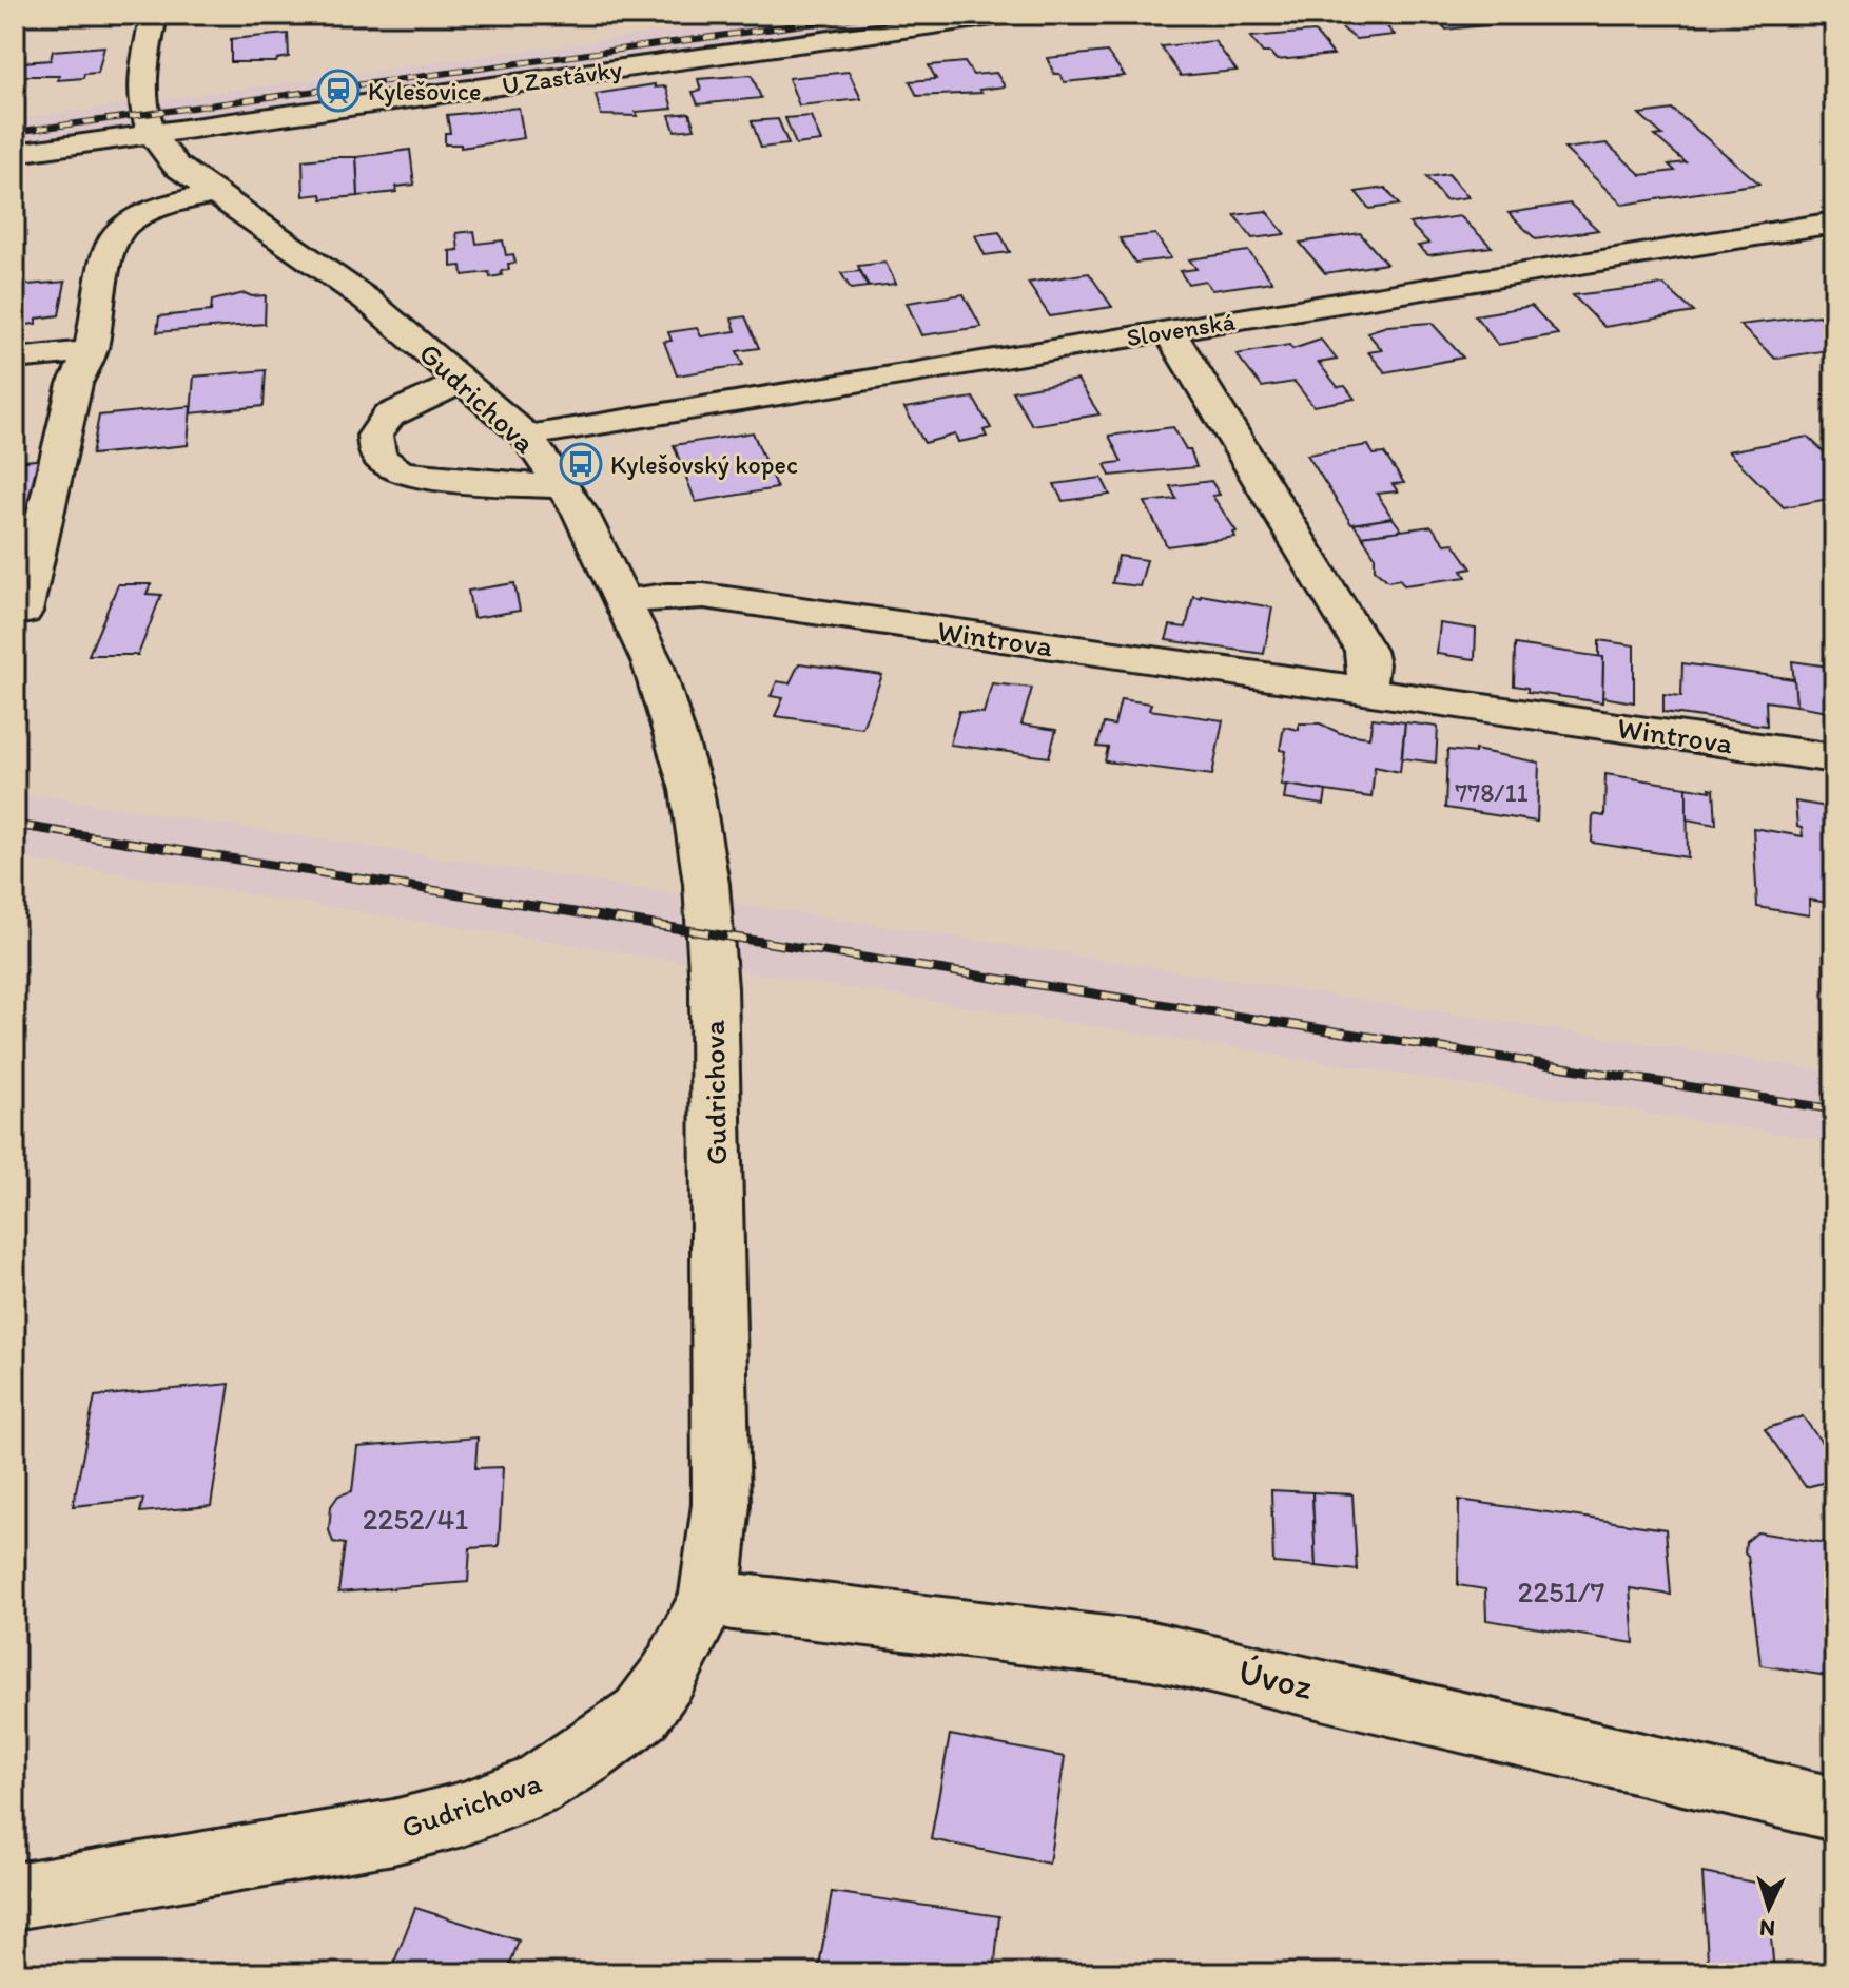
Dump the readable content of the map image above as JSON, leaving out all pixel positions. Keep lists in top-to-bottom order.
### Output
{
  "streets": {
    "street": [
      "U Zastávky",
      "Slovenská",
      "Gudrichova",
      "Wintrova",
      "Úvoz"
    ]
  },
  "crossings": [
    ["U Zastávky", "Gudrichova"],
    ["Slovenská", "Gudrichova"],
    ["Gudrichova", "Wintrova"],
    ["Gudrichova", "Úvoz"]
  ],
  "places": {
    "station": ["Kylešovice"],
    "bus stop": ["Kylešovský kopec"]
  },
  "house_numbers": ["778/11", "2252/41", "2251/7"],
  "north": "bottom"
}
